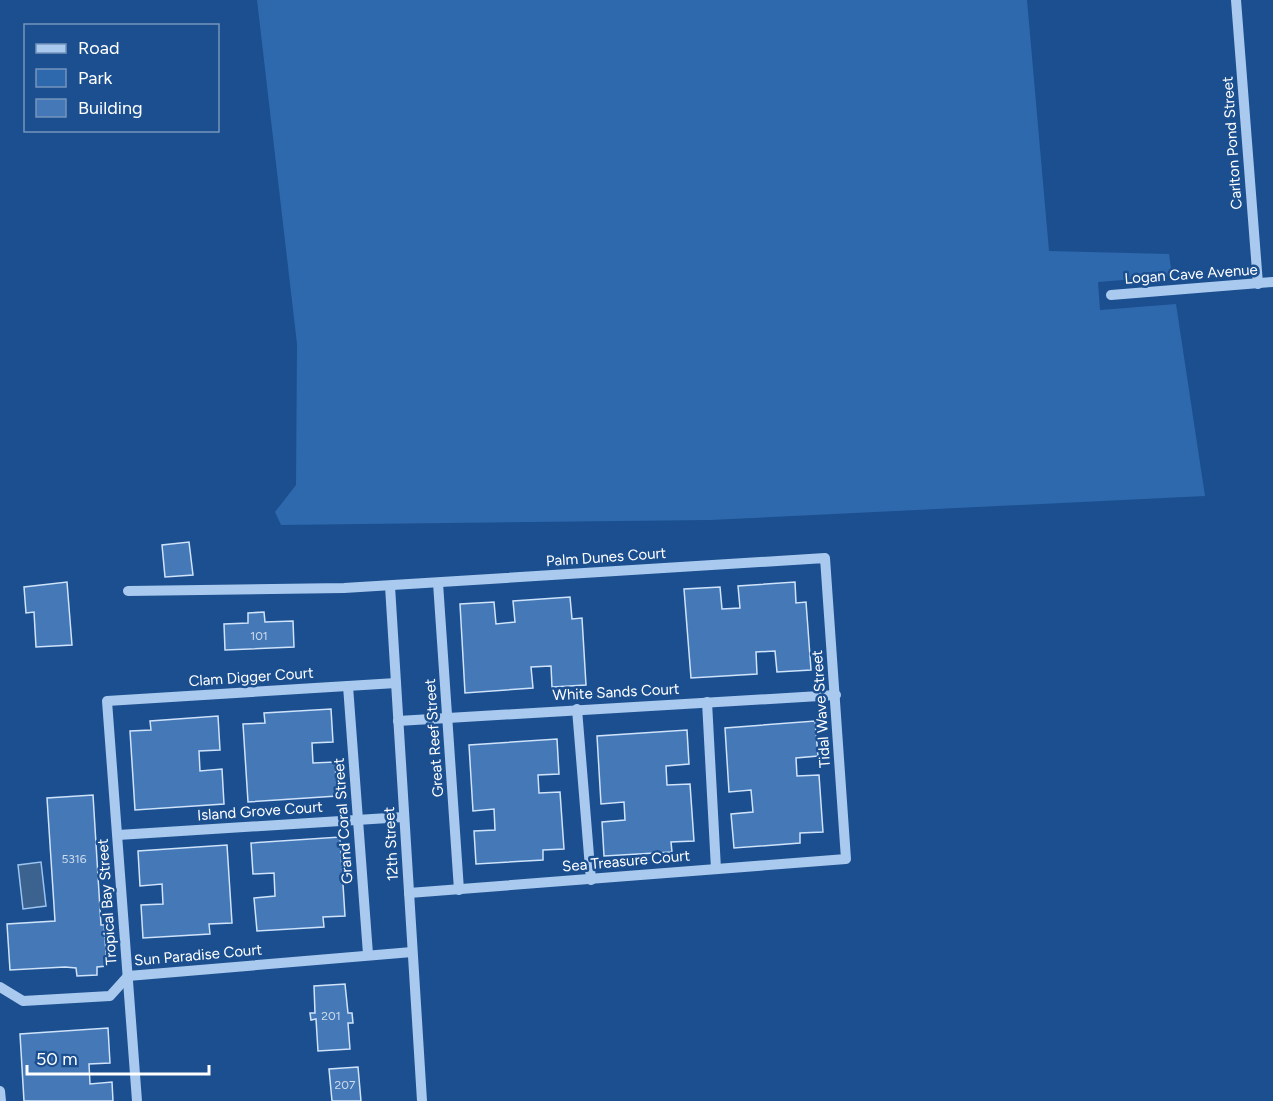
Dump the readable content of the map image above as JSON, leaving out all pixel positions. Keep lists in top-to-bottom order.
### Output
{
  "streets": {
    "street": [
      "Carlton Pond Street",
      "Logan Cave Avenue",
      "Palm Dunes Court",
      "Clam Digger Court",
      "White Sands Court",
      "Tidal Wave Street",
      "Great Reef Street",
      "Island Grove Court",
      "Grand Coral Street",
      "12th Street",
      "Sea Treasure Court",
      "Tropical Bay Street",
      "Sun Paradise Court"
    ]
  },
  "crossings": [
    ["Carlton Pond Street", "Logan Cave Avenue"],
    ["Palm Dunes Court", "Tidal Wave Street"],
    ["Palm Dunes Court", "Great Reef Street"],
    ["Palm Dunes Court", "12th Street"],
    ["Clam Digger Court", "Grand Coral Street"],
    ["Clam Digger Court", "12th Street"],
    ["Clam Digger Court", "Tropical Bay Street"],
    ["White Sands Court", "Tidal Wave Street"],
    ["White Sands Court", "Great Reef Street"],
    ["White Sands Court", "12th Street"],
    ["Tidal Wave Street", "Sea Treasure Court"],
    ["Great Reef Street", "Sea Treasure Court"],
    ["Island Grove Court", "Grand Coral Street"],
    ["Island Grove Court", "12th Street"],
    ["Island Grove Court", "Tropical Bay Street"],
    ["Grand Coral Street", "Sun Paradise Court"],
    ["12th Street", "Sea Treasure Court"],
    ["12th Street", "Sun Paradise Court"],
    ["Tropical Bay Street", "Sun Paradise Court"]
  ],
  "house_numbers": [
    "101",
    "5316",
    "201",
    "207"
  ],
  "legend": ["Road", "Park", "Building"],
  "scale_bar": "50 m"
}
